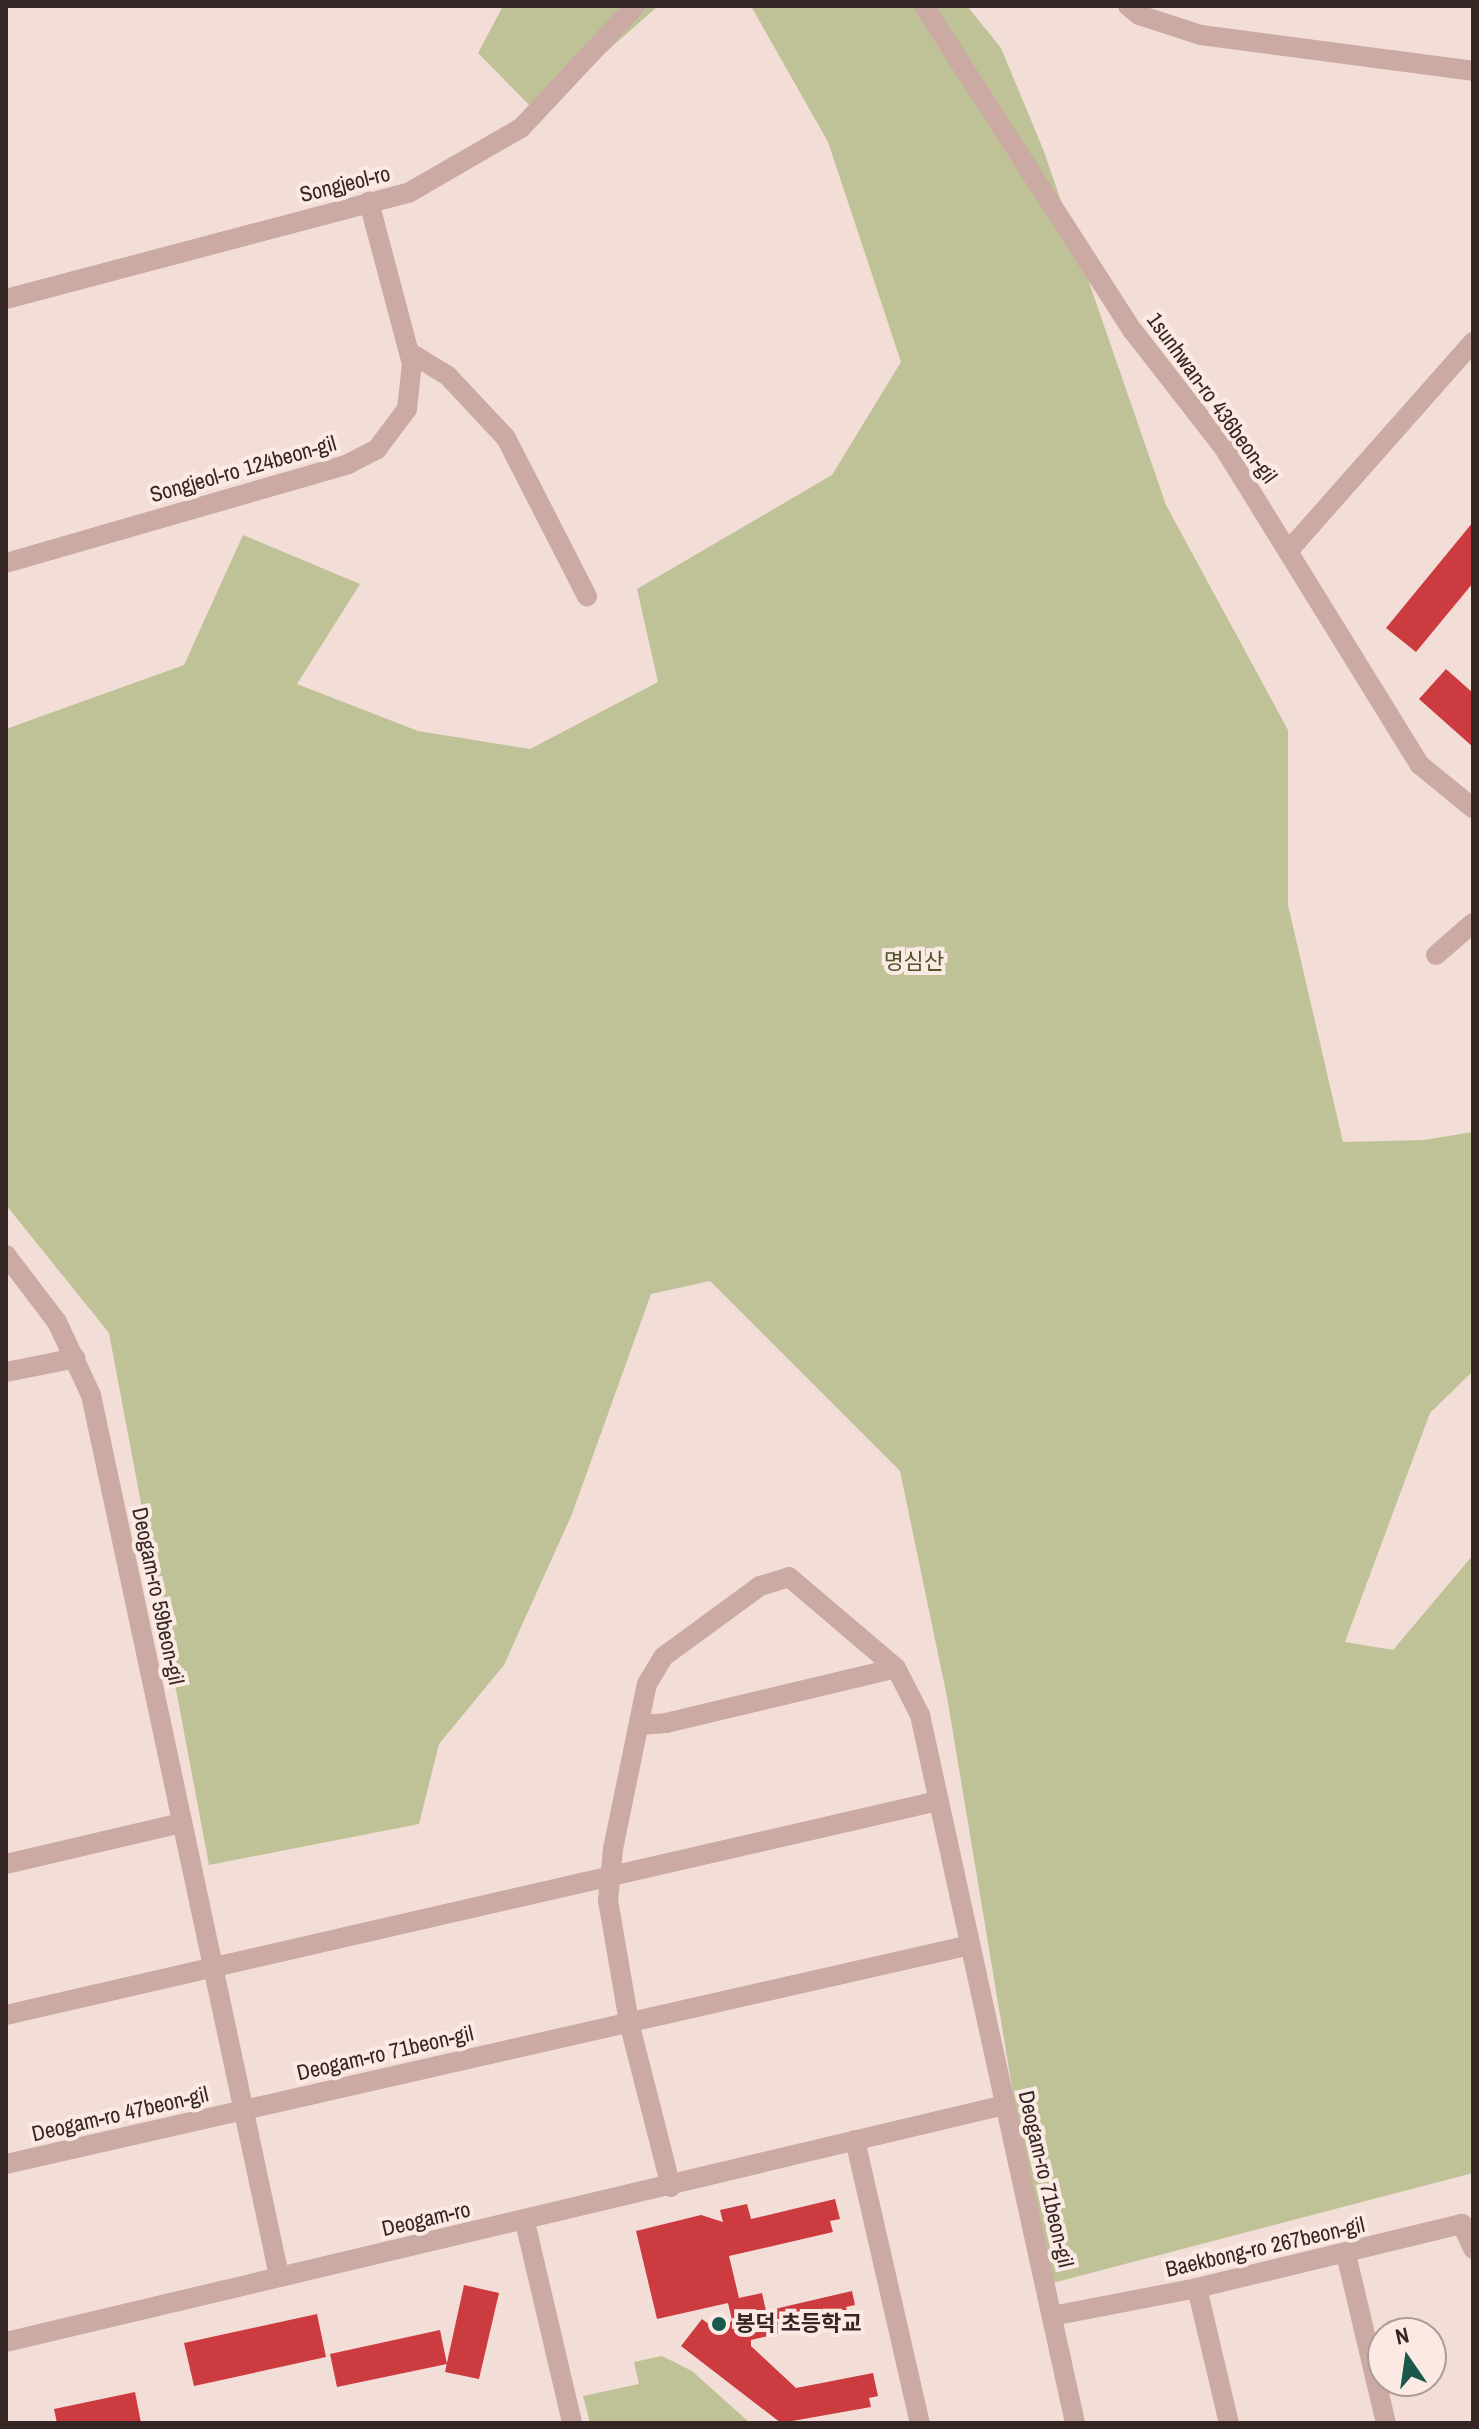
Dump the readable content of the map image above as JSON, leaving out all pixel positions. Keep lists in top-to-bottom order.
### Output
{
  "streets": {
    "street": [
      "Songjeol-ro",
      "1sunhwan-ro 436beon-gil",
      "Songjeol-ro 124beon-gil",
      "Deogam-ro 59beon-gil",
      "Deogam-ro 71beon-gil",
      "Deogam-ro 47beon-gil",
      "Deogam-ro",
      "Baekbong-ro 267beon-gil"
    ]
  },
  "crossings": [
    ["Songjeol-ro", "Songjeol-ro 124beon-gil"],
    ["Deogam-ro 59beon-gil", "Deogam-ro 71beon-gil"],
    ["Deogam-ro 59beon-gil", "Deogam-ro 47beon-gil"],
    ["Deogam-ro 59beon-gil", "Deogam-ro"],
    ["Deogam-ro 71beon-gil", "Deogam-ro 47beon-gil"],
    ["Deogam-ro 71beon-gil", "Deogam-ro"],
    ["Deogam-ro 71beon-gil", "Baekbong-ro 267beon-gil"]
  ],
  "parks": ["명심산"],
  "places": ["봉덕 초등학교"],
  "north": "top"
}
